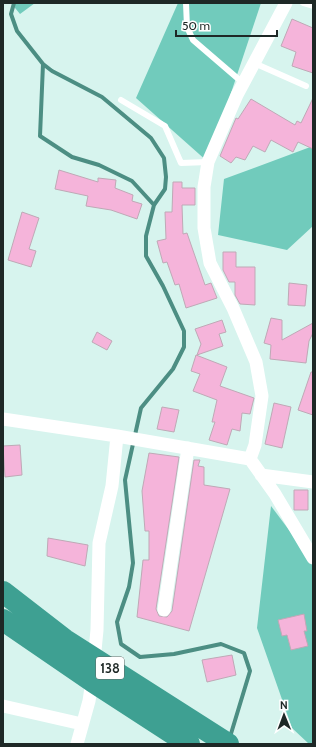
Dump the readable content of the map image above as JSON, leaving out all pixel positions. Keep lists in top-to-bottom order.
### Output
{
  "streets": {
    "highway": ["138"]
  },
  "scale_bar": "50 m",
  "north": "top"
}
